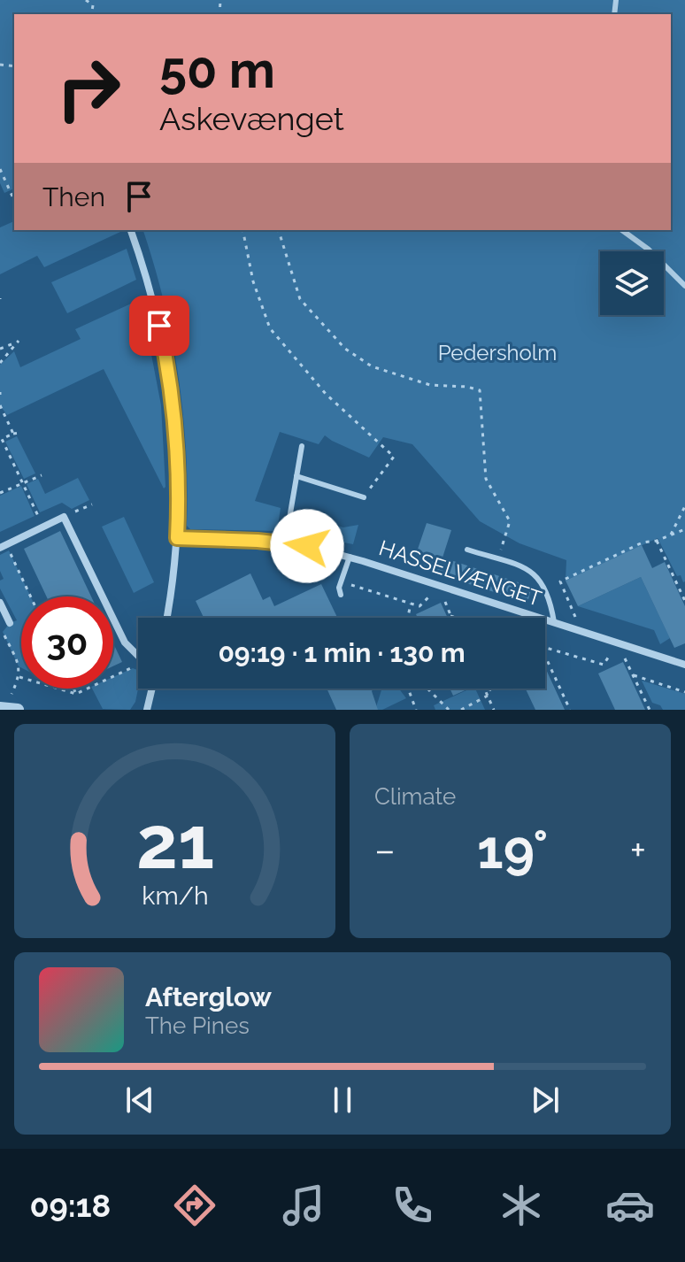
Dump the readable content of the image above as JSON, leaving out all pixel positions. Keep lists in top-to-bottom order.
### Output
{
  "streets": {
    "street": ["HASSELVÆNGET"]
  },
  "parks": ["Pedersholm"],
  "page": {
    "turn": ["50 m", "Askevænget"],
    "then": "Then",
    "limit": "30",
    "trip": "09:19 · 1 min · 130 m",
    "tile": "Climate",
    "heat": ["−", "19°", "+"],
    "song": ["Afterglow", "The Pines"],
    "tabs": "09:18",
    "gauge": ["21", "km/h"]
  }
}
